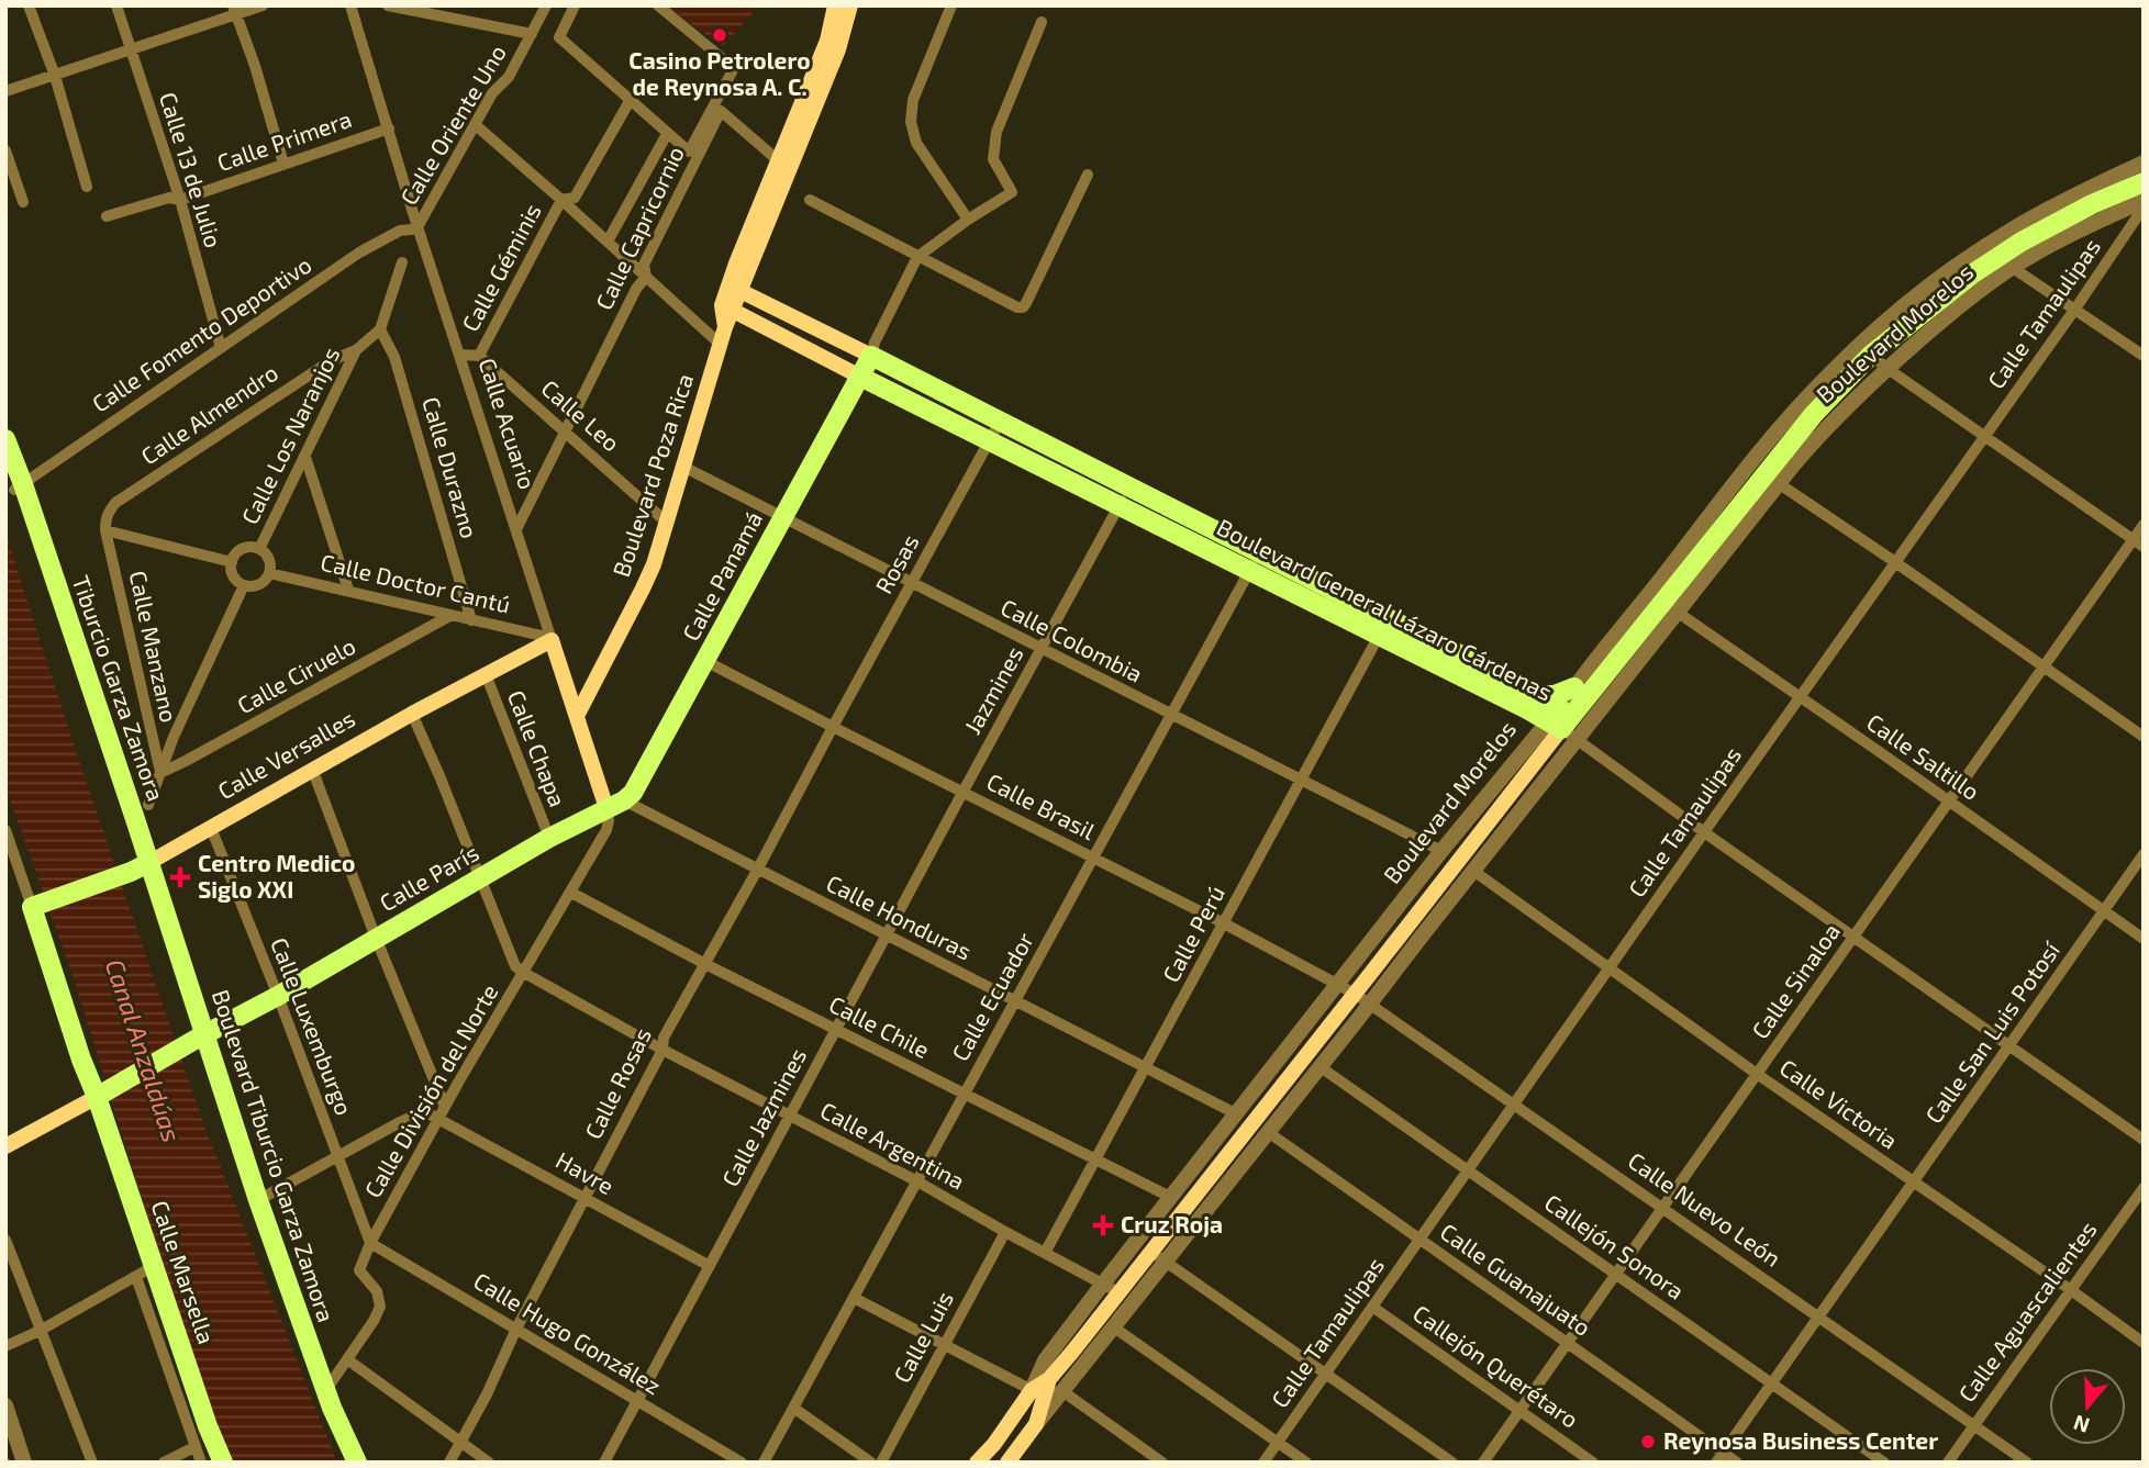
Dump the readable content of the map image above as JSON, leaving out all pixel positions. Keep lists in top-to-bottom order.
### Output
{
  "streets": {
    "main road": [
      "Boulevard Morelos",
      "Calle Acuario",
      "Boulevard Poza Rica",
      "Calle Panamá",
      "Boulevard General Lázaro Cárdenas",
      "Tiburcio Garza Zamora",
      "Calle Versalles",
      "Calle París",
      "Boulevard Tiburcio Garza Zamora",
      "Calle Marsella"
    ],
    "street": [
      "Calle Oriente Uno",
      "Calle Primera",
      "Calle 13 de Julio",
      "Calle Capricornio",
      "Calle Géminis",
      "Calle Tamaulipas",
      "Calle Fomento Deportivo",
      "Calle Almendro",
      "Calle Leo",
      "Calle Los Naranjos",
      "Calle Durazno",
      "Rosas",
      "Calle Doctor Cantú",
      "Calle Colombia",
      "Calle Manzano",
      "Calle Ciruelo",
      "Jazmines",
      "Calle Chapa",
      "Calle Saltillo",
      "Calle Brasil",
      "Calle Honduras",
      "Calle Perú",
      "Calle Sinaloa",
      "Calle Ecuador",
      "Calle Luxemburgo",
      "Calle Chile",
      "Calle San Luis Potosí",
      "Calle Rosas",
      "Calle División del Norte",
      "Calle Victoria",
      "Calle Jazmines",
      "Calle Argentina",
      "Havre",
      "Calle Nuevo León",
      "Callejón Sonora",
      "Calle Guanajuato",
      "Calle Aguascalientes",
      "Calle Hugo González",
      "Calle Luis",
      "Callejón Querétaro"
    ]
  },
  "crossings": [
    ["Calle Oriente Uno", "Calle Fomento Deportivo"],
    ["Calle Oriente Uno", "Calle Acuario"],
    ["Calle Primera", "Calle 13 de Julio"],
    ["Calle Primera", "Calle Acuario"],
    ["Calle 13 de Julio", "Calle Fomento Deportivo"],
    ["Calle Capricornio", "Calle Leo"],
    ["Calle Capricornio", "Calle Acuario"],
    ["Calle Capricornio", "Boulevard Poza Rica"],
    ["Calle Géminis", "Calle Leo"],
    ["Calle Tamaulipas", "Calle Saltillo"],
    ["Calle Tamaulipas", "Calle Victoria"],
    ["Calle Tamaulipas", "Calle Nuevo León"],
    ["Calle Tamaulipas", "Callejón Sonora"],
    ["Calle Tamaulipas", "Calle Guanajuato"],
    ["Calle Tamaulipas", "Callejón Querétaro"],
    ["Boulevard Morelos", "Boulevard General Lázaro Cárdenas"],
    ["Boulevard Morelos", "Calle Colombia"],
    ["Boulevard Morelos", "Calle Saltillo"],
    ["Boulevard Morelos", "Calle Brasil"],
    ["Boulevard Morelos", "Calle Honduras"],
    ["Boulevard Morelos", "Calle Chile"],
    ["Boulevard Morelos", "Calle Victoria"],
    ["Boulevard Morelos", "Calle Argentina"],
    ["Boulevard Morelos", "Calle Nuevo León"],
    ["Boulevard Morelos", "Callejón Sonora"],
    ["Boulevard Morelos", "Calle Guanajuato"],
    ["Calle Fomento Deportivo", "Calle Acuario"],
    ["Calle Fomento Deportivo", "Boulevard Tiburcio Garza Zamora"],
    ["Calle Almendro", "Calle Los Naranjos"],
    ["Calle Almendro", "Calle Manzano"],
    ["Calle Leo", "Boulevard Poza Rica"],
    ["Calle Acuario", "Boulevard Poza Rica"],
    ["Calle Acuario", "Calle Panamá"],
    ["Calle Acuario", "Calle Doctor Cantú"],
    ["Calle Acuario", "Calle Versalles"],
    ["Calle Acuario", "Calle París"],
    ["Calle Acuario", "Calle Honduras"],
    ["Calle Acuario", "Calle División del Norte"],
    ["Calle Los Naranjos", "Calle Durazno"],
    ["Calle Los Naranjos", "Calle Doctor Cantú"],
    ["Calle Durazno", "Calle Doctor Cantú"],
    ["Boulevard Poza Rica", "Boulevard General Lázaro Cárdenas"],
    ["Boulevard Poza Rica", "Calle Colombia"],
    ["Rosas", "Boulevard General Lázaro Cárdenas"],
    ["Rosas", "Calle Colombia"],
    ["Rosas", "Calle Brasil"],
    ["Rosas", "Calle Rosas"],
    ["Calle Panamá", "Boulevard General Lázaro Cárdenas"],
    ["Calle Panamá", "Calle Colombia"],
    ["Calle Panamá", "Calle Brasil"],
    ["Calle Panamá", "Calle París"],
    ["Calle Panamá", "Calle Honduras"],
    ["Calle Panamá", "Calle División del Norte"],
    ["Calle Doctor Cantú", "Calle Ciruelo"],
    ["Calle Doctor Cantú", "Calle Versalles"],
    ["Boulevard General Lázaro Cárdenas", "Jazmines"],
    ["Boulevard General Lázaro Cárdenas", "Calle Perú"],
    ["Boulevard General Lázaro Cárdenas", "Calle Ecuador"],
    ["Calle Colombia", "Jazmines"],
    ["Calle Colombia", "Calle Perú"],
    ["Calle Colombia", "Calle Ecuador"],
    ["Calle Manzano", "Calle Ciruelo"],
    ["Tiburcio Garza Zamora", "Calle Versalles"],
    ["Tiburcio Garza Zamora", "Boulevard Tiburcio Garza Zamora"],
    ["Jazmines", "Calle Brasil"],
    ["Jazmines", "Calle Jazmines"],
    ["Calle Chapa", "Calle Versalles"],
    ["Calle Chapa", "Calle París"],
    ["Calle Versalles", "Calle Luxemburgo"],
    ["Calle Versalles", "Boulevard Tiburcio Garza Zamora"],
    ["Calle Versalles", "Calle Marsella"],
    ["Calle Saltillo", "Calle Sinaloa"],
    ["Calle Saltillo", "Calle San Luis Potosí"],
    ["Calle Brasil", "Calle Perú"],
    ["Calle Brasil", "Calle Ecuador"],
    ["Calle Brasil", "Calle Rosas"],
    ["Calle Brasil", "Calle Jazmines"],
    ["Calle Brasil", "Calle Nuevo León"],
    ["Calle París", "Calle Honduras"],
    ["Calle París", "Calle Luxemburgo"],
    ["Calle París", "Calle División del Norte"],
    ["Calle París", "Boulevard Tiburcio Garza Zamora"],
    ["Calle París", "Calle Marsella"],
    ["Calle Honduras", "Calle Perú"],
    ["Calle Honduras", "Calle Ecuador"],
    ["Calle Honduras", "Calle Rosas"],
    ["Calle Honduras", "Calle División del Norte"],
    ["Calle Honduras", "Calle Jazmines"],
    ["Calle Perú", "Calle Chile"],
    ["Calle Perú", "Calle Argentina"],
    ["Calle Sinaloa", "Calle Victoria"],
    ["Calle Sinaloa", "Calle Nuevo León"],
    ["Calle Sinaloa", "Callejón Sonora"],
    ["Calle Sinaloa", "Calle Guanajuato"],
    ["Calle Sinaloa", "Callejón Querétaro"],
    ["Calle Ecuador", "Calle Chile"],
    ["Calle Ecuador", "Calle Argentina"],
    ["Calle Luxemburgo", "Calle División del Norte"],
    ["Calle Luxemburgo", "Calle Hugo González"],
    ["Calle Chile", "Calle Rosas"],
    ["Calle Chile", "Calle División del Norte"],
    ["Calle Chile", "Calle Jazmines"],
    ["Calle San Luis Potosí", "Calle Victoria"],
    ["Calle San Luis Potosí", "Calle Nuevo León"],
    ["Calle San Luis Potosí", "Callejón Sonora"],
    ["Calle San Luis Potosí", "Calle Guanajuato"],
    ["Calle Rosas", "Calle Argentina"],
    ["Calle Rosas", "Havre"],
    ["Calle Rosas", "Calle Hugo González"],
    ["Calle División del Norte", "Calle Argentina"],
    ["Calle División del Norte", "Boulevard Tiburcio Garza Zamora"],
    ["Calle División del Norte", "Havre"],
    ["Calle División del Norte", "Calle Hugo González"],
    ["Calle Victoria", "Calle Aguascalientes"],
    ["Calle Jazmines", "Calle Argentina"],
    ["Calle Jazmines", "Havre"],
    ["Calle Jazmines", "Calle Hugo González"],
    ["Calle Argentina", "Calle Luis"],
    ["Calle Nuevo León", "Calle Aguascalientes"]
  ],
  "water": ["Canal Anzaldúas"],
  "places": {
    "other": ["Casino Petrolero de Reynosa A. C.", "Reynosa Business Center"],
    "health": ["Centro Medico Siglo XXI", "Cruz Roja"]
  },
  "north": "bottom"
}
